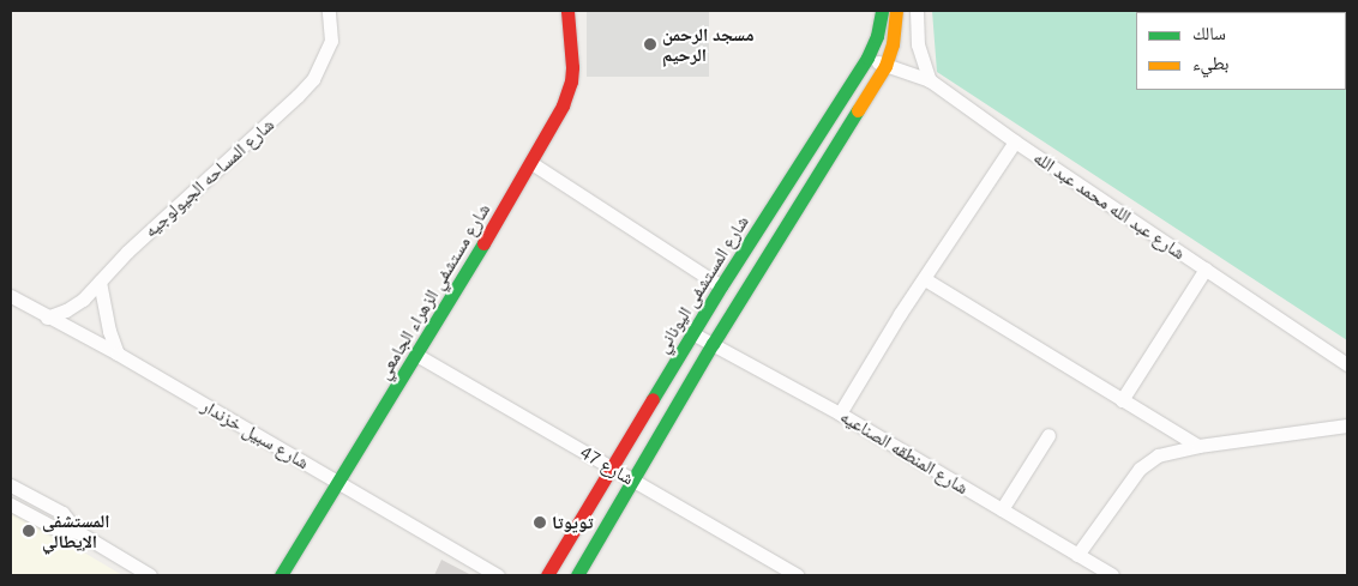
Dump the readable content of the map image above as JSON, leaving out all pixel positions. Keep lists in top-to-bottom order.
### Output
{
  "streets": {
    "street": [
      "شارع المساحه الجيولوجيه",
      "شارع عبد الله محمد عبد الله",
      "شارع المستشفى اليوناني",
      "شارع مستشفي الزهراء الجامعي",
      "شارع سبيل خزندار",
      "شارع المنطقه الصناعيه",
      "شارع 47"
    ]
  },
  "crossings": [
    ["شارع المساحه الجيولوجيه", "شارع سبيل خزندار"],
    ["شارع عبد الله محمد عبد الله", "شارع المستشفى اليوناني"],
    ["شارع المستشفى اليوناني", "شارع المنطقه الصناعيه"],
    ["شارع المستشفى اليوناني", "شارع 47"],
    ["شارع مستشفي الزهراء الجامعي", "شارع سبيل خزندار"],
    ["شارع مستشفي الزهراء الجامعي", "شارع 47"]
  ],
  "places": ["مسجد الرحمن الرحيم", "تويوتا", "المستشفى الإيطالي"],
  "legend": ["سالك", "بطيء"]
}
